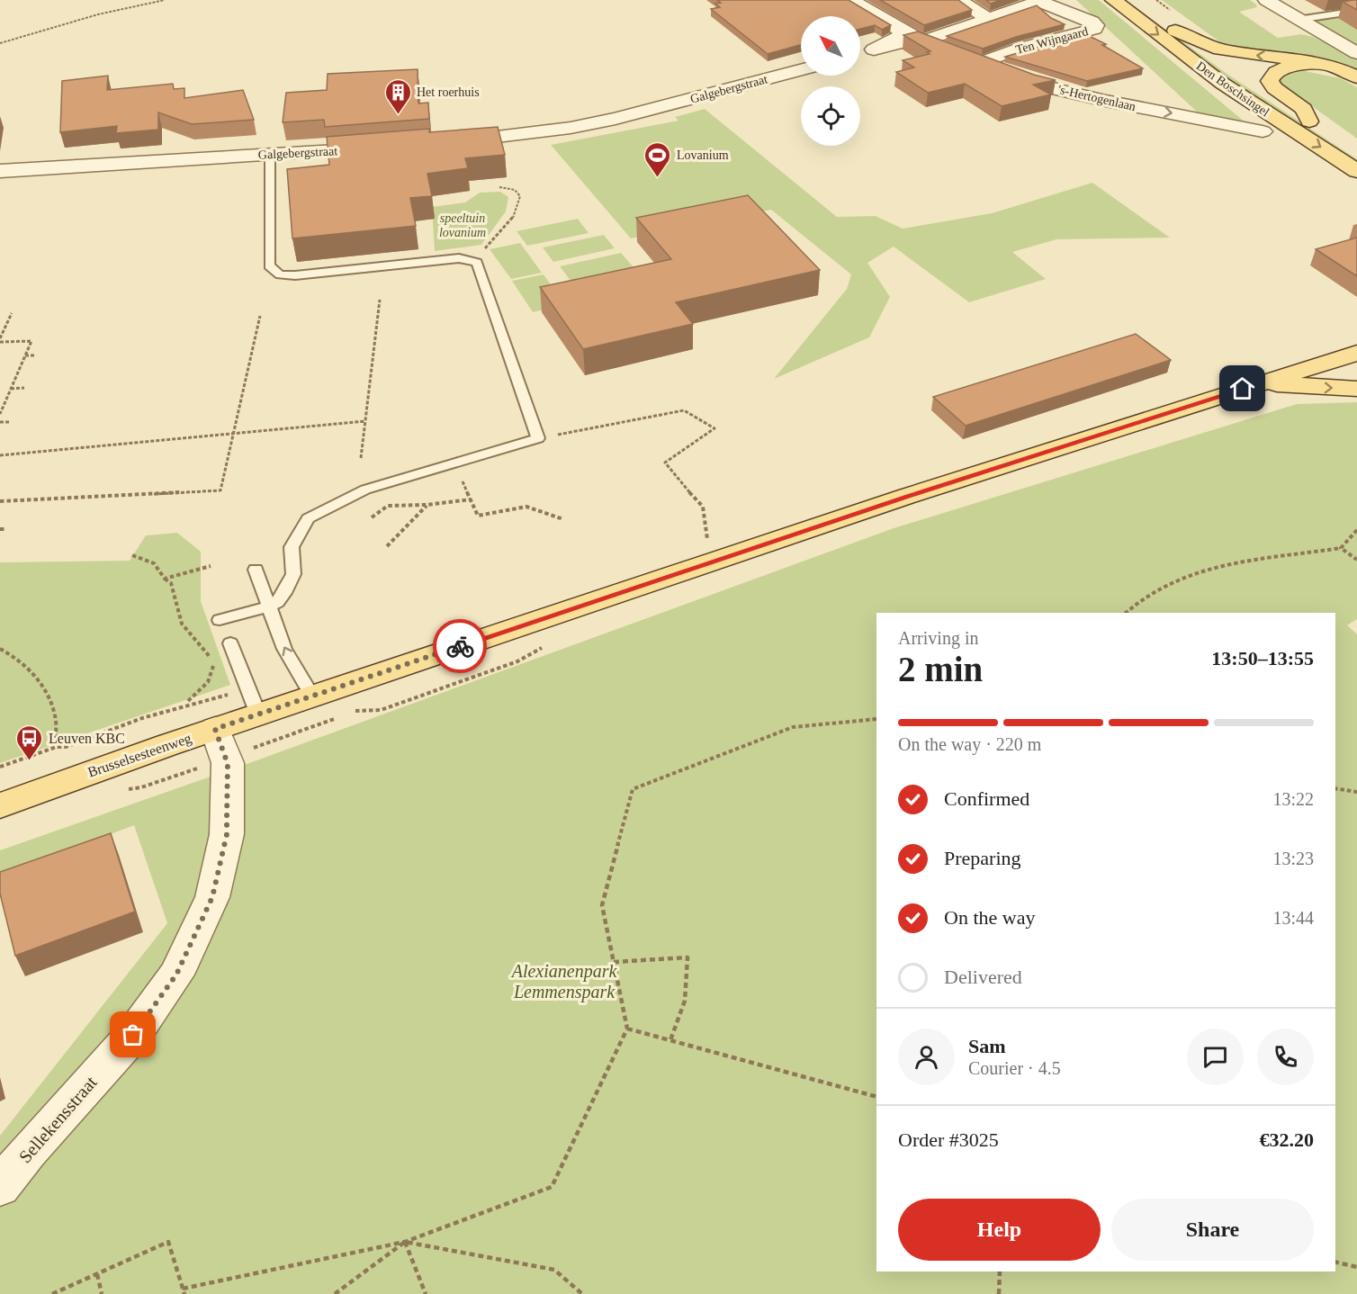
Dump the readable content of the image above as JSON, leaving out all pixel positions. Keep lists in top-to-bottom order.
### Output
{
  "streets": {
    "main road": ["Den Boschsingel", "Brusselsesteenweg"],
    "street": [
      "Ten Wijngaard",
      "Galgebergstraat",
      "'s-Hertogenlaan",
      "Sellekensstraat"
    ]
  },
  "crossings": [
    ["Ten Wijngaard", "'s-Hertogenlaan"],
    ["Brusselsesteenweg", "Sellekensstraat"]
  ],
  "one_way": ["'s-Hertogenlaan"],
  "parks": ["speeltuin lovanium", "Alexianenpark Lemmenspark"],
  "places": {
    "building": ["Het roerhuis"],
    "sports": ["Lovanium"],
    "bus stop": ["Leuven KBC"]
  },
  "north": "top left",
  "page": {
    "heading": ["2 min", "Arriving in", "13:50–13:55"],
    "panel": [
      "Sam",
      "Courier · 4.5",
      "Order #3025",
      "€32.20"
    ],
    "bar": "On the way · 220 m",
    "list": [
      ["Confirmed", "13:22"],
      ["Preparing", "13:23"],
      ["On the way", "13:44"],
      "Delivered"
    ],
    "buttons": ["Help", "Share"]
  }
}
